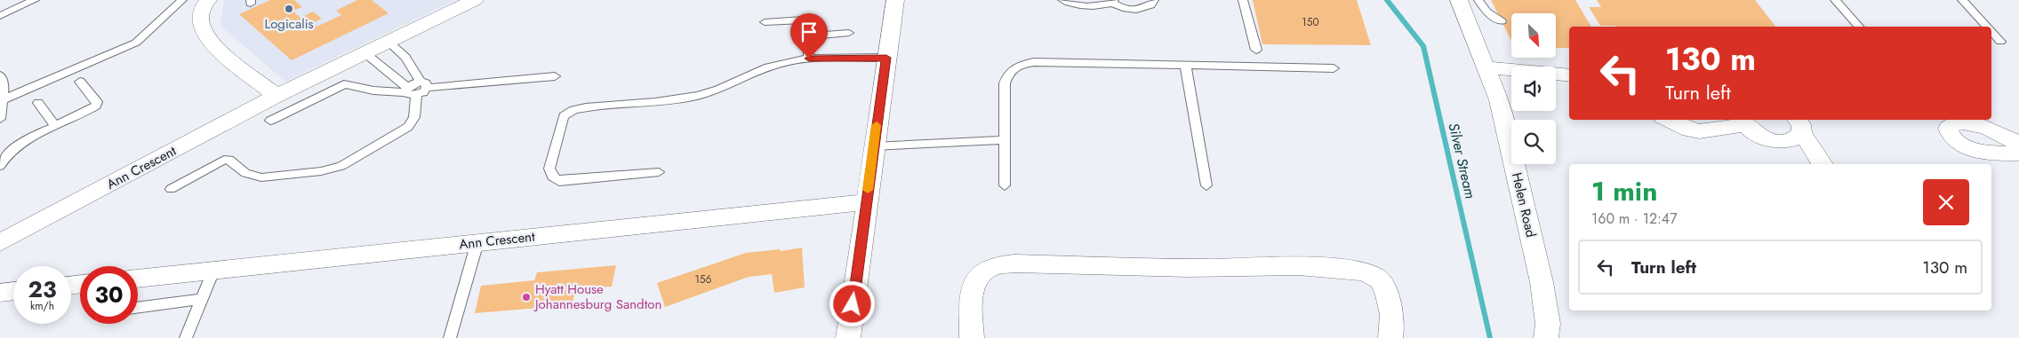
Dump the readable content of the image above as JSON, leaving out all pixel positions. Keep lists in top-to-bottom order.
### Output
{
  "streets": {
    "street": ["Ann Crescent", "Helen Road"]
  },
  "water": ["Silver Stream"],
  "places": ["Logicalis", "Hyatt House Johannesburg Sandton"],
  "house_numbers": ["150", "156"],
  "north": "bottom right",
  "page": {
    "turn": ["130 m", "Turn left"],
    "heading": ["1 min", "160 m · 12:47"],
    "list": [
      {
        "name": "Turn left",
        "value": "130 m"
      }
    ],
    "speed": "23 km/h",
    "limit": "30"
  }
}
